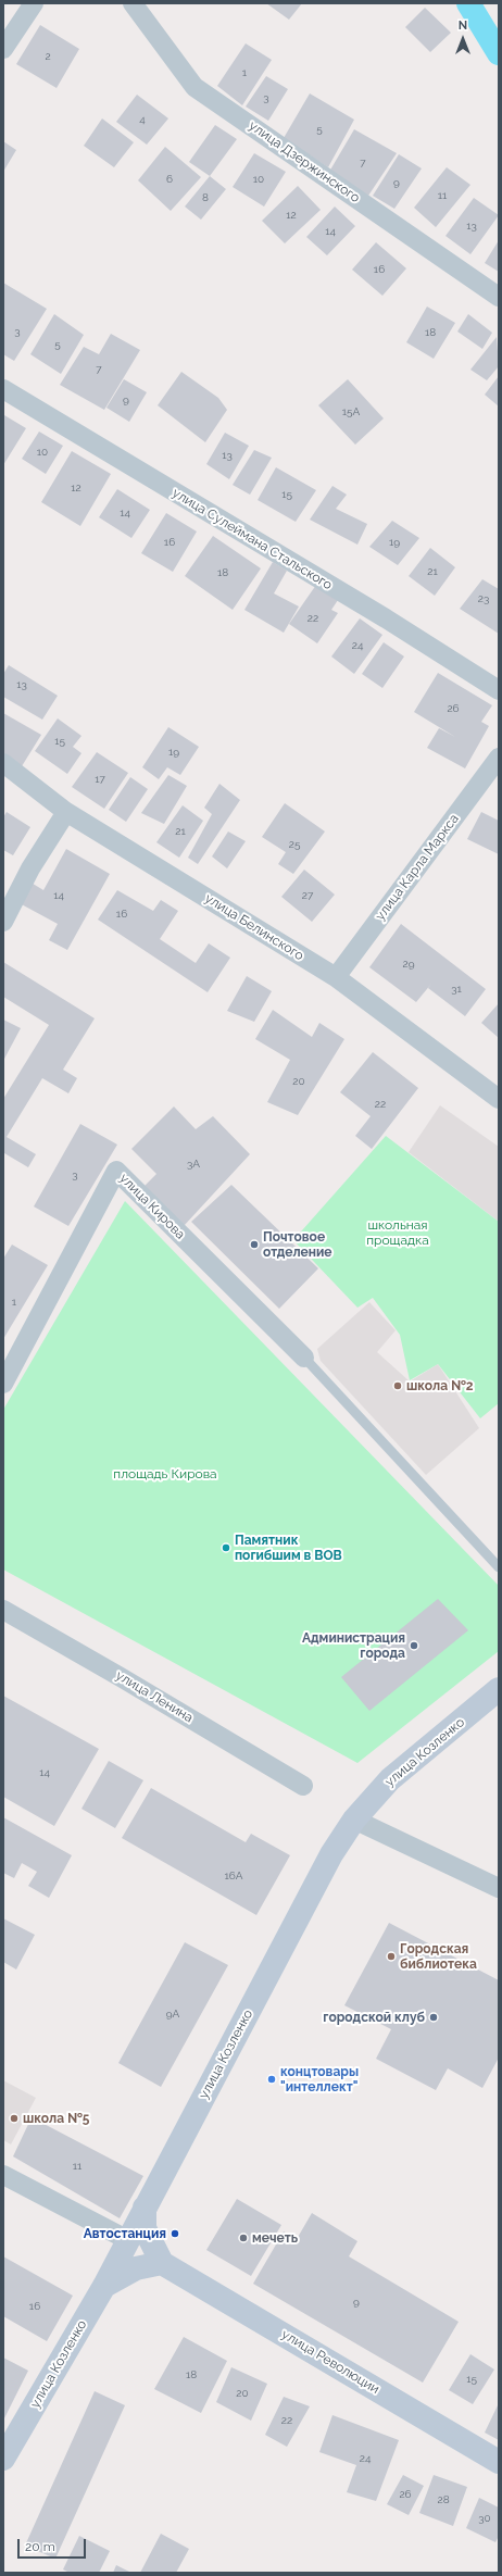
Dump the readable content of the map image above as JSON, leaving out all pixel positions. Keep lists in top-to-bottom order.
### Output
{
  "streets": {
    "street": [
      "улица Дзержинского",
      "улица Сулеймана Стальского",
      "улица Карла Маркса",
      "улица Белинского",
      "улица Кирова",
      "улица Ленина",
      "улица Козленко",
      "улица Революции"
    ]
  },
  "crossings": [
    ["улица Карла Маркса", "улица Белинского"]
  ],
  "parks": ["школьная прощадка", "площадь Кирова"],
  "places": [
    "Почтовое отделение",
    "школа №2",
    "Памятник погибшим в ВОВ",
    "Администрация города",
    "Городская библиотека",
    "городской клуб",
    "концтовары \"интеллект\"",
    "школа №5",
    "Автостанция",
    "мечеть"
  ],
  "house_numbers": [
    "2",
    "1",
    "3",
    "4",
    "5",
    "7",
    "6",
    "10",
    "9",
    "11",
    "8",
    "12",
    "13",
    "14",
    "16",
    "3",
    "18",
    "5",
    "7",
    "9",
    "15А",
    "10",
    "13",
    "12",
    "15",
    "14",
    "16",
    "19",
    "21",
    "18",
    "23",
    "22",
    "24",
    "13",
    "26",
    "15",
    "19",
    "17",
    "21",
    "25",
    "14",
    "27",
    "16",
    "29",
    "31",
    "20",
    "22",
    "3А",
    "3",
    "1",
    "14",
    "16А",
    "9А",
    "11",
    "9",
    "16",
    "18",
    "15",
    "20",
    "22",
    "24",
    "26",
    "28",
    "30"
  ],
  "scale_bar": "20 m",
  "north": "top"
}
